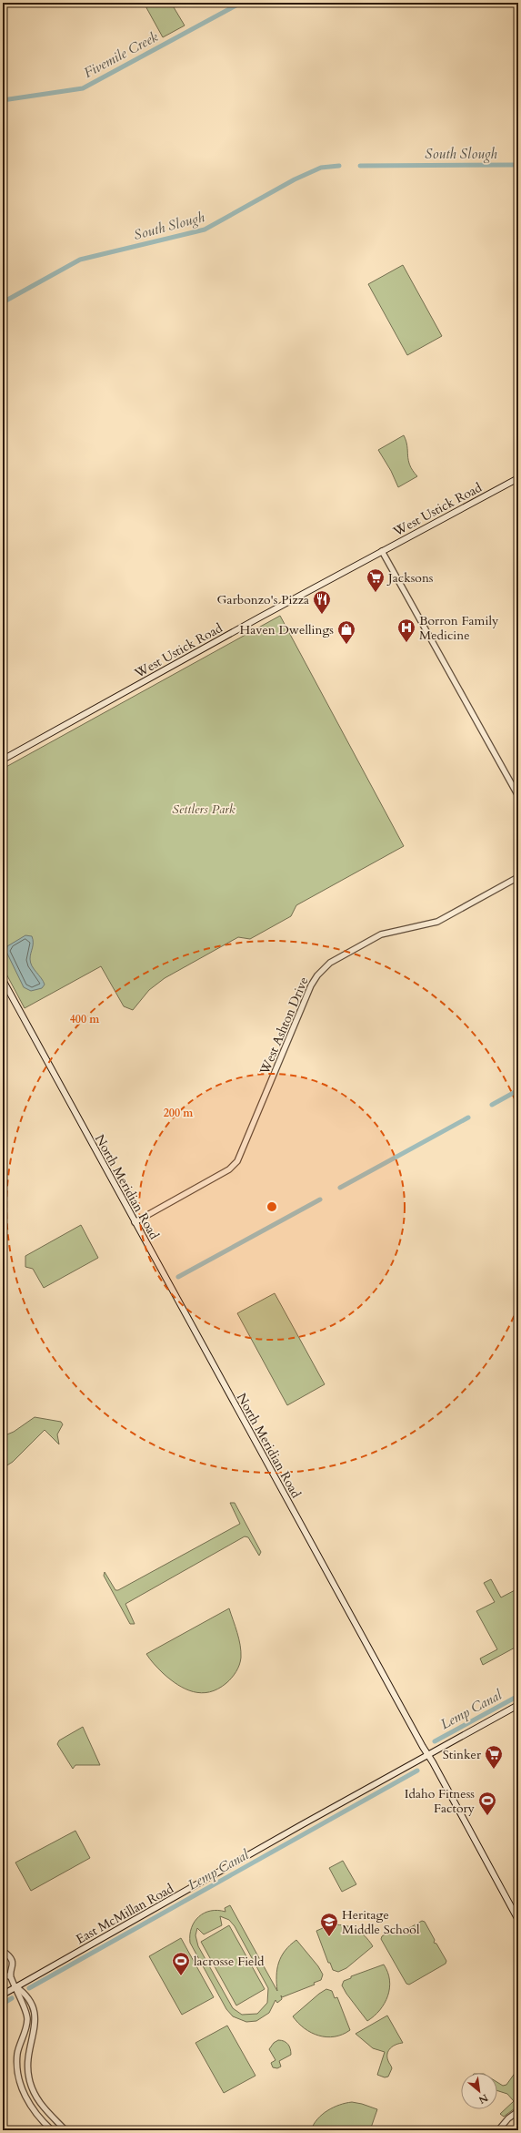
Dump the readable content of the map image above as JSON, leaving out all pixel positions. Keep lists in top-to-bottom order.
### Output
{
  "streets": {
    "main road": ["West Ustick Road", "North Meridian Road", "East McMillan Road"],
    "street": ["West Ashton Drive"]
  },
  "crossings": [
    ["West Ashton Drive", "North Meridian Road"],
    ["North Meridian Road", "East McMillan Road"]
  ],
  "water": ["Fivemile Creek", "South Slough", "Lemp Canal"],
  "parks": ["Settlers Park"],
  "places": {
    "supermarket": ["Jacksons", "Stinker"],
    "restaurant": ["Garbonzo's Pizza"],
    "hospital": ["Borron Family Medicine"],
    "shop": ["Haven Dwellings"],
    "sports": ["Idaho Fitness Factory", "lacrosse Field"],
    "school or university": ["Heritage Middle School"]
  },
  "north": "bottom right",
  "rings": ["400 m", "200 m"]
}
